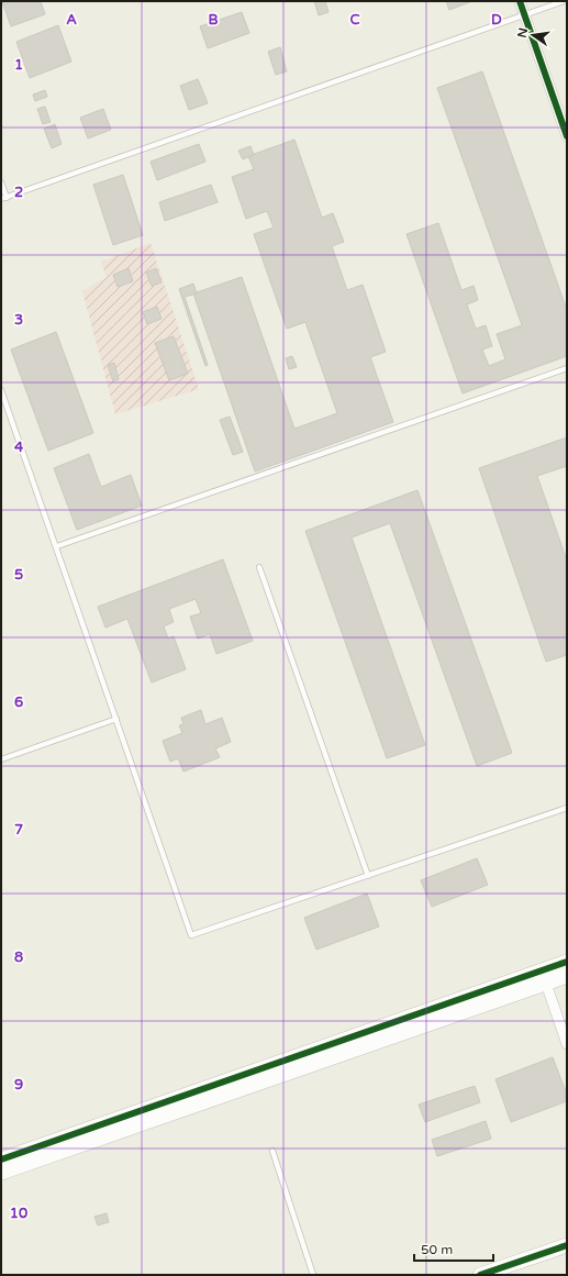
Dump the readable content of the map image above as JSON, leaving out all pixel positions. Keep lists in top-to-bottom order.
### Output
{
  "scale_bar": "50 m",
  "north": "left",
  "grid": {
    "columns": [
      "A",
      "B",
      "C",
      "D"
    ],
    "rows": [
      "1",
      "2",
      "3",
      "4",
      "5",
      "6",
      "7",
      "8",
      "9",
      "10"
    ]
  }
}
